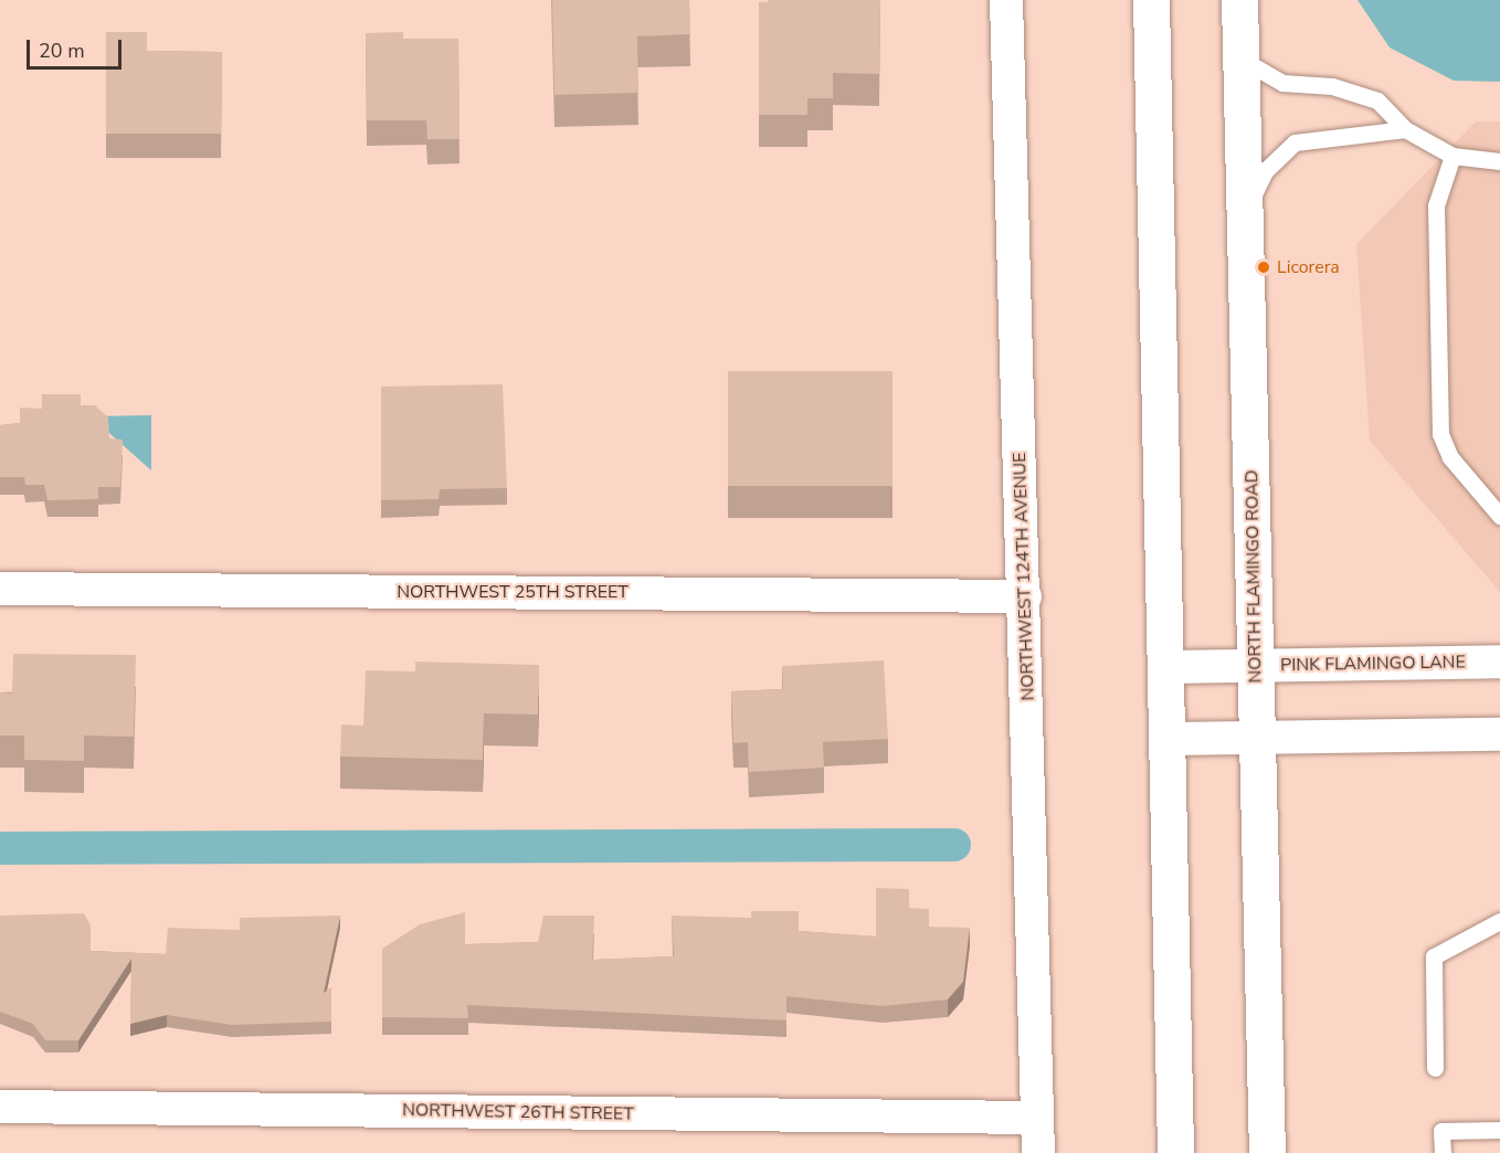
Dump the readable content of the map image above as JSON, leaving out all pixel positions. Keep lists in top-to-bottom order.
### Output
{
  "streets": {
    "highway": ["NORTH FLAMINGO ROAD"],
    "street": [
      "NORTHWEST 124TH AVENUE",
      "NORTHWEST 25TH STREET",
      "PINK FLAMINGO LANE",
      "NORTHWEST 26TH STREET"
    ]
  },
  "crossings": [
    ["NORTHWEST 124TH AVENUE", "NORTHWEST 25TH STREET"],
    ["NORTHWEST 124TH AVENUE", "NORTHWEST 26TH STREET"],
    ["NORTH FLAMINGO ROAD", "PINK FLAMINGO LANE"]
  ],
  "places": ["Licorera"],
  "scale_bar": "20 m"
}
